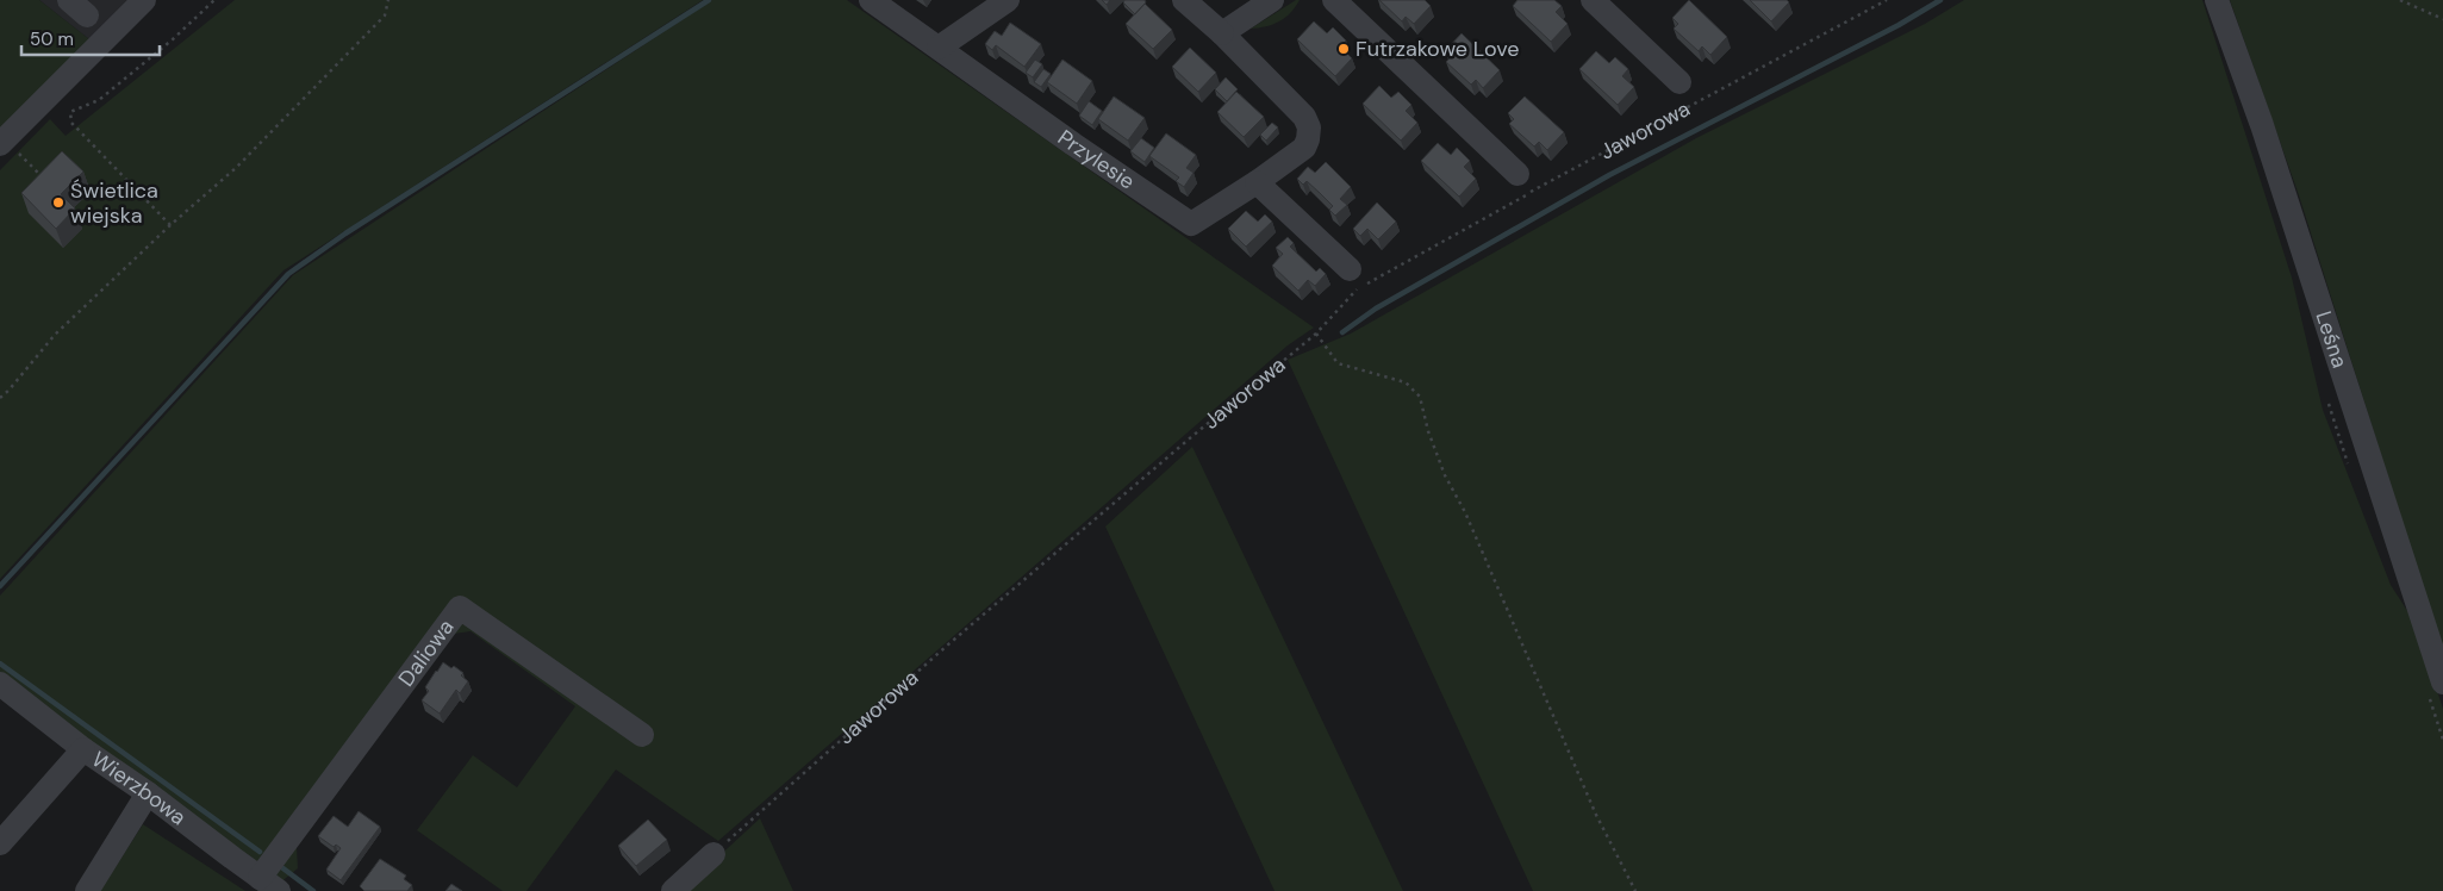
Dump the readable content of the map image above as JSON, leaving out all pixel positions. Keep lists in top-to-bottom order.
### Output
{
  "streets": {
    "street": [
      "Przylesie",
      "Leśna",
      "Daliowa",
      "Wierzbowa"
    ],
    "path": ["Jaworowa"]
  },
  "crossings": [
    ["Daliowa", "Wierzbowa"]
  ],
  "places": ["Futrzakowe Love", "Świetlica wiejska"],
  "scale_bar": "50 m"
}
